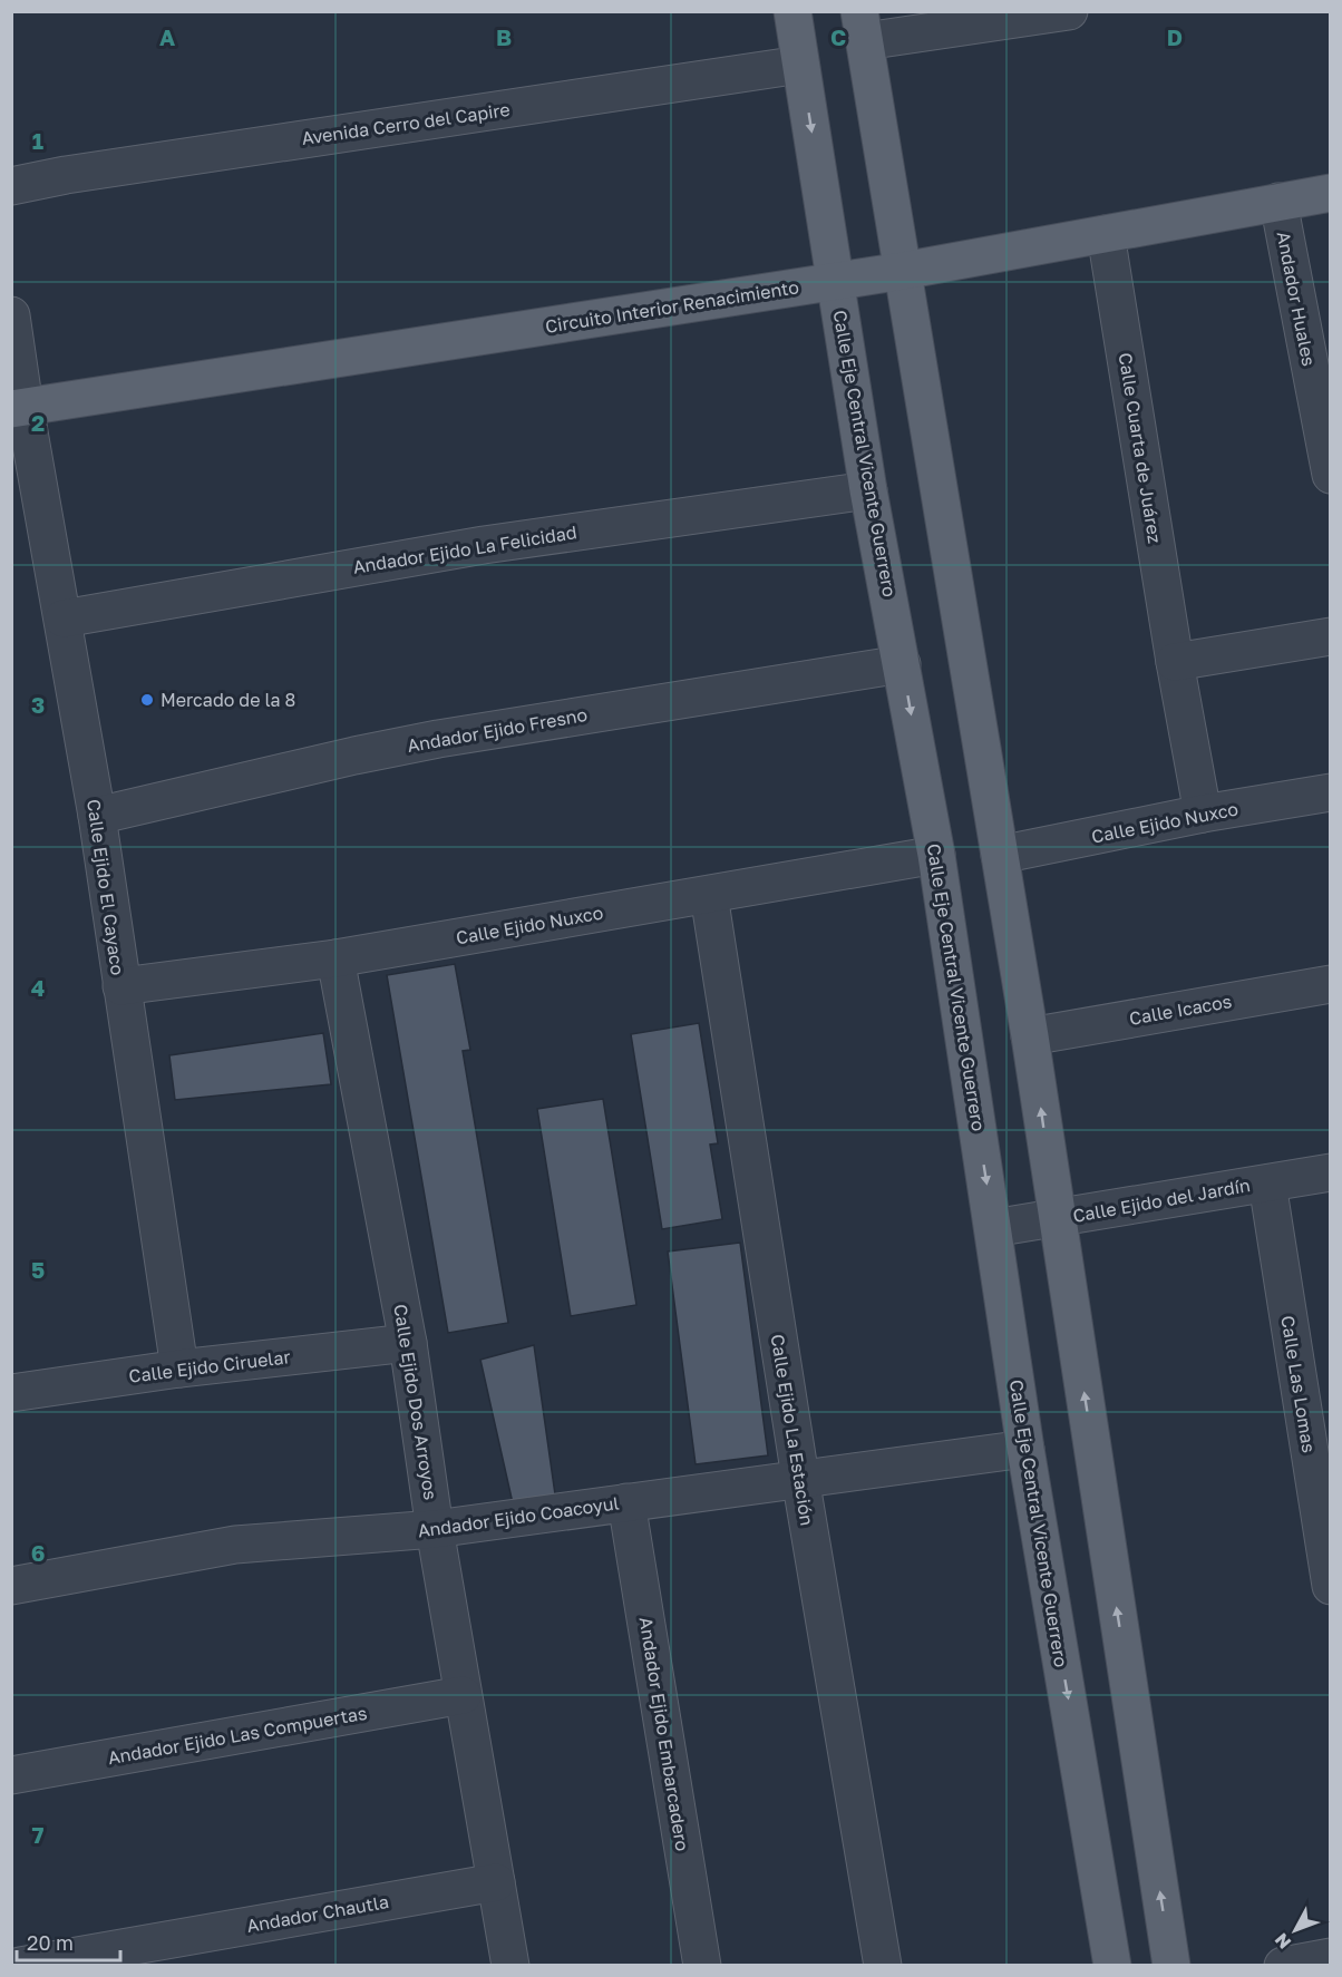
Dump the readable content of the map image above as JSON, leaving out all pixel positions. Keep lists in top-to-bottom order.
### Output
{
  "streets": {
    "main road": ["Circuito Interior Renacimiento", "Calle Eje Central Vicente Guerrero"],
    "street": [
      "Avenida Cerro del Capire",
      "Andador Huales",
      "Calle Cuarta de Juárez",
      "Andador Ejido La Felicidad",
      "Andador Ejido Fresno",
      "Calle Ejido Nuxco",
      "Calle Ejido El Cayaco",
      "Calle Icacos",
      "Calle Ejido del Jardín",
      "Calle Ejido Ciruelar",
      "Calle Las Lomas",
      "Calle Ejido Dos Arroyos",
      "Calle Ejido La Estación",
      "Andador Ejido Coacoyul",
      "Andador Ejido Embarcadero",
      "Andador Ejido Las Compuertas",
      "Andador Chautla"
    ]
  },
  "crossings": [
    ["Avenida Cerro del Capire", "Calle Eje Central Vicente Guerrero"],
    ["Andador Huales", "Circuito Interior Renacimiento"],
    ["Circuito Interior Renacimiento", "Calle Cuarta de Juárez"],
    ["Circuito Interior Renacimiento", "Calle Eje Central Vicente Guerrero"],
    ["Circuito Interior Renacimiento", "Calle Ejido El Cayaco"],
    ["Calle Cuarta de Juárez", "Calle Ejido Nuxco"],
    ["Calle Eje Central Vicente Guerrero", "Andador Ejido La Felicidad"],
    ["Calle Eje Central Vicente Guerrero", "Andador Ejido Fresno"],
    ["Calle Eje Central Vicente Guerrero", "Calle Ejido Nuxco"],
    ["Calle Eje Central Vicente Guerrero", "Calle Ejido del Jardín"],
    ["Calle Eje Central Vicente Guerrero", "Andador Ejido Coacoyul"],
    ["Andador Ejido La Felicidad", "Calle Ejido El Cayaco"],
    ["Andador Ejido Fresno", "Calle Ejido El Cayaco"],
    ["Calle Ejido Nuxco", "Calle Ejido El Cayaco"],
    ["Calle Ejido Nuxco", "Calle Ejido Dos Arroyos"],
    ["Calle Ejido Nuxco", "Calle Ejido La Estación"],
    ["Calle Ejido El Cayaco", "Calle Ejido Ciruelar"],
    ["Calle Ejido del Jardín", "Calle Las Lomas"],
    ["Calle Ejido Ciruelar", "Calle Ejido Dos Arroyos"],
    ["Calle Ejido Dos Arroyos", "Andador Ejido Coacoyul"],
    ["Calle Ejido Dos Arroyos", "Andador Ejido Las Compuertas"],
    ["Calle Ejido Dos Arroyos", "Andador Chautla"],
    ["Calle Ejido La Estación", "Andador Ejido Coacoyul"],
    ["Andador Ejido Coacoyul", "Andador Ejido Embarcadero"]
  ],
  "places": ["Mercado de la 8"],
  "scale_bar": "20 m",
  "north": "bottom left",
  "grid": {
    "columns": [
      "A",
      "B",
      "C",
      "D"
    ],
    "rows": [
      "1",
      "2",
      "3",
      "4",
      "5",
      "6",
      "7"
    ]
  }
}
